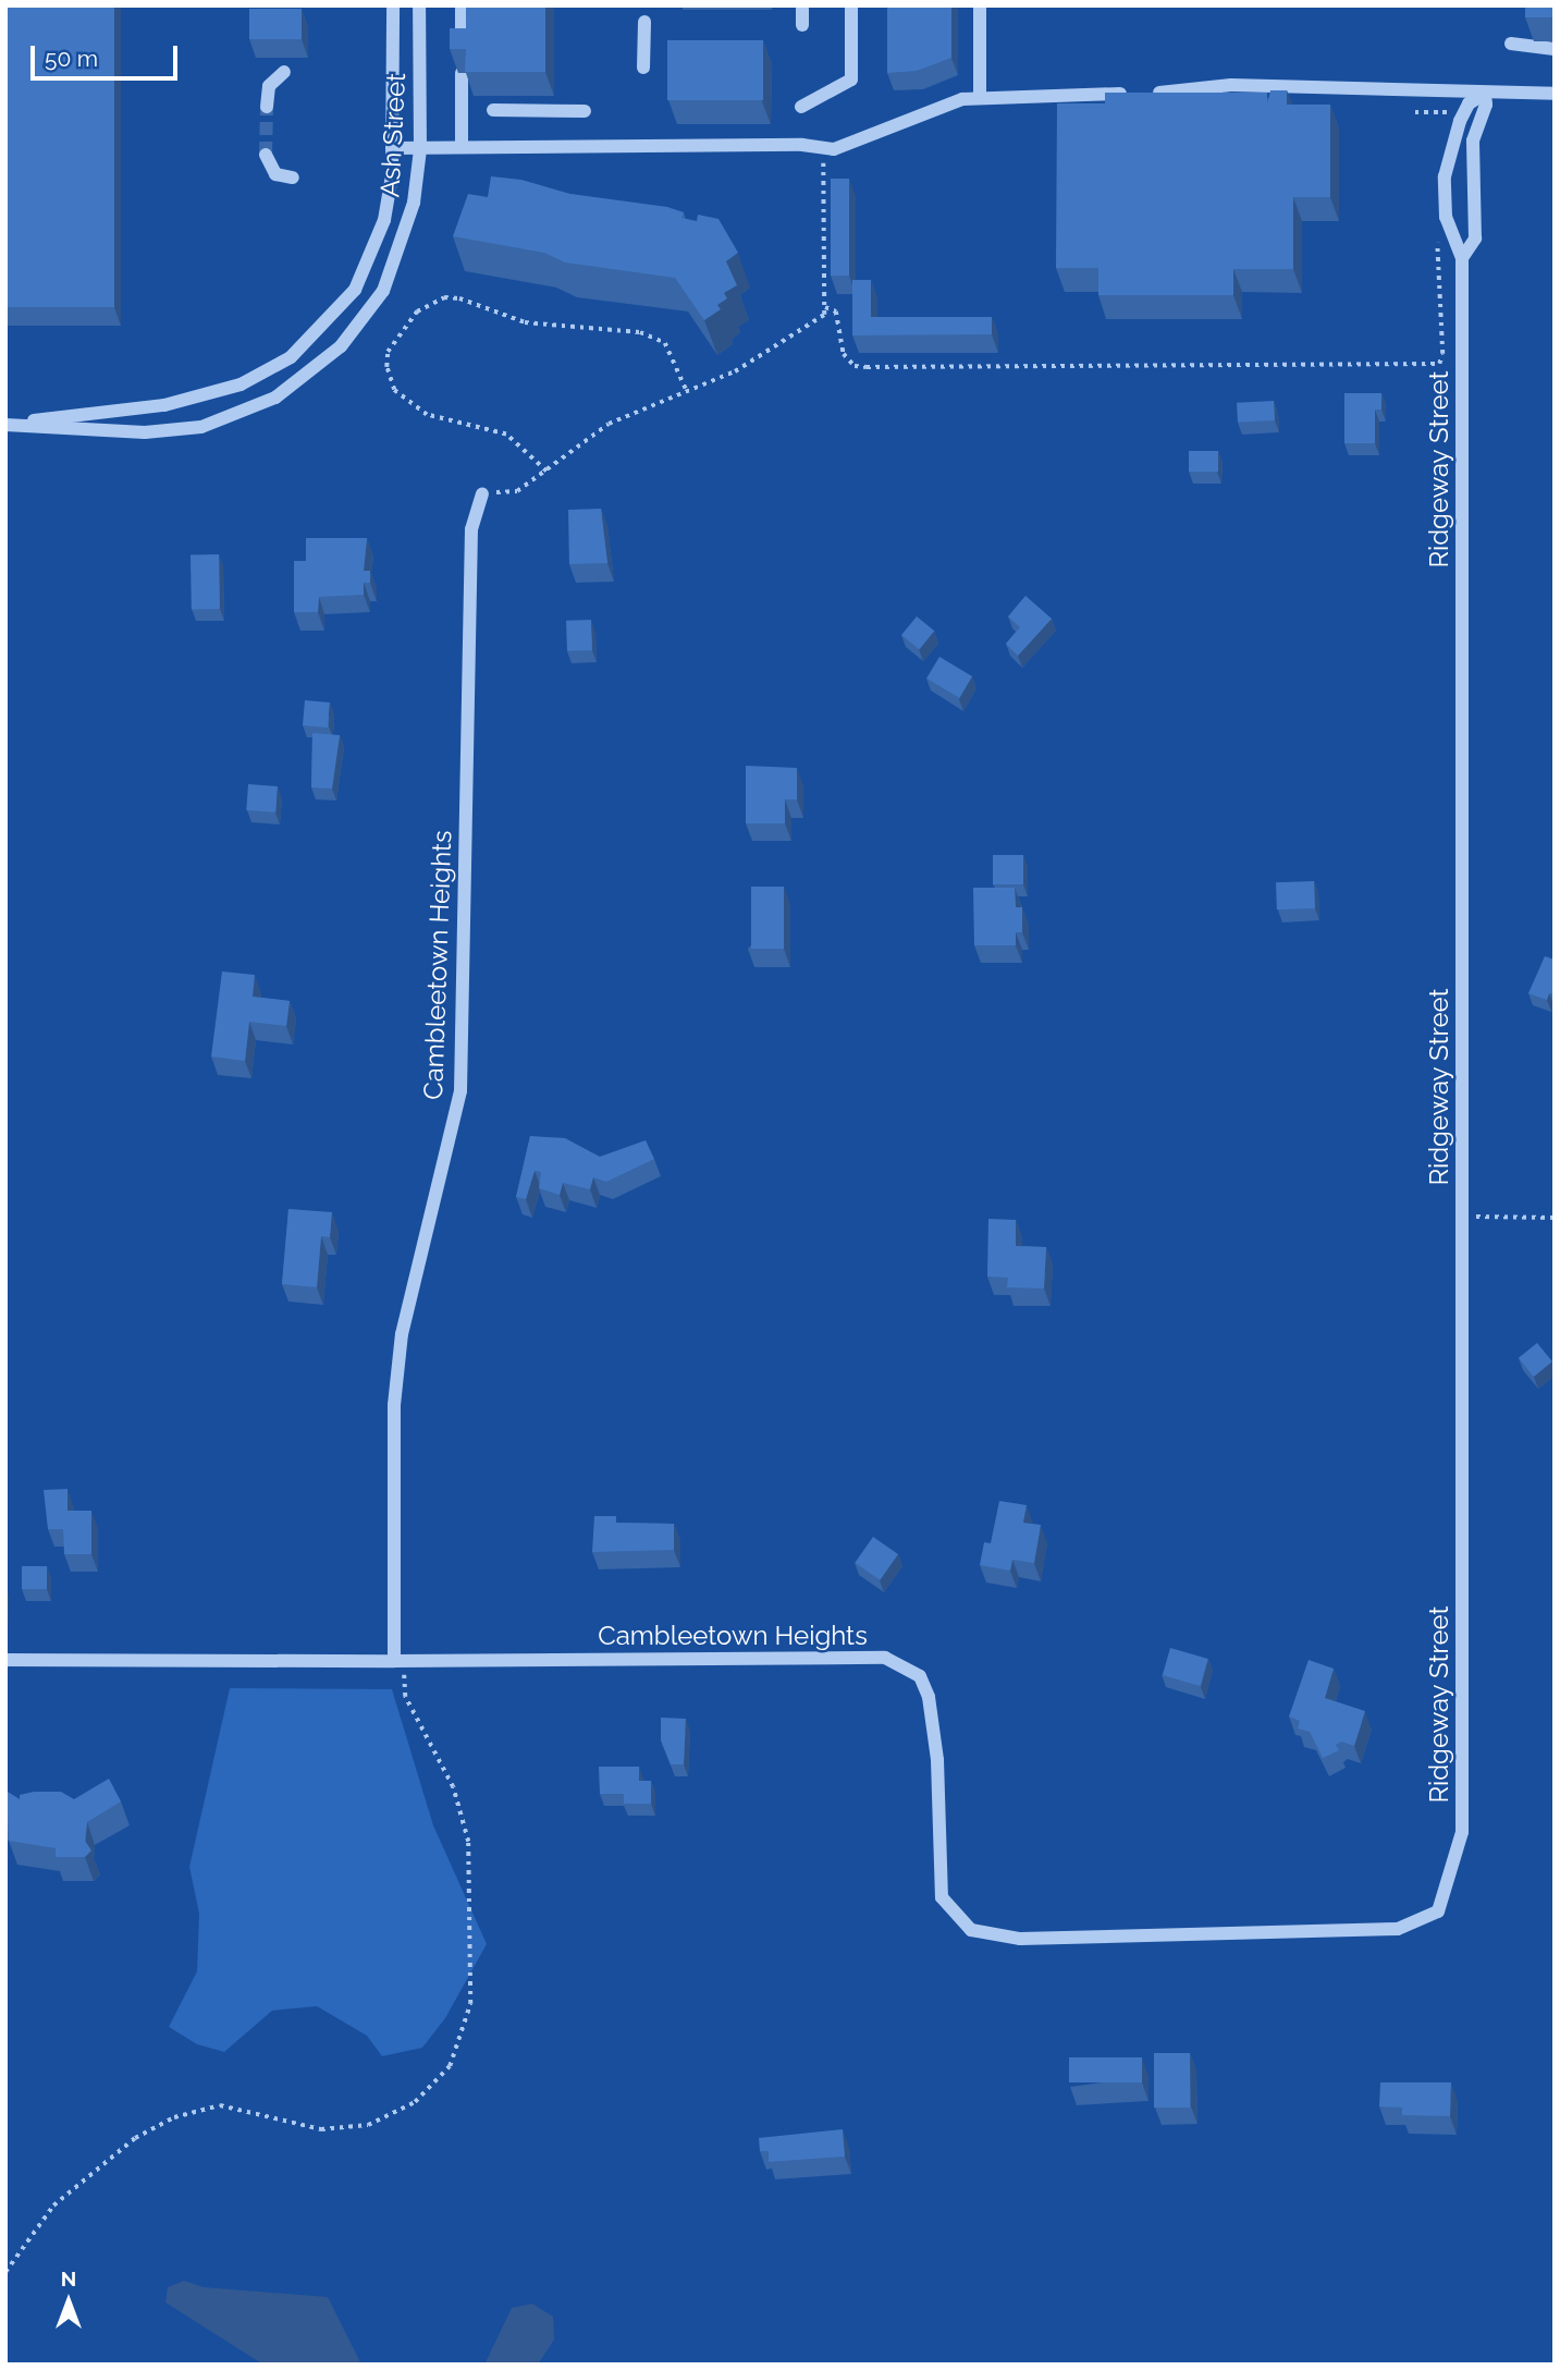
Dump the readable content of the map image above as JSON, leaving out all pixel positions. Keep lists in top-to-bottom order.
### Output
{
  "streets": {
    "street": ["Ash Street", "Ridgeway Street", "Cambleetown Heights"]
  },
  "crossings": [
    ["Ridgeway Street", "Cambleetown Heights"]
  ],
  "scale_bar": "50 m",
  "north": "top"
}
